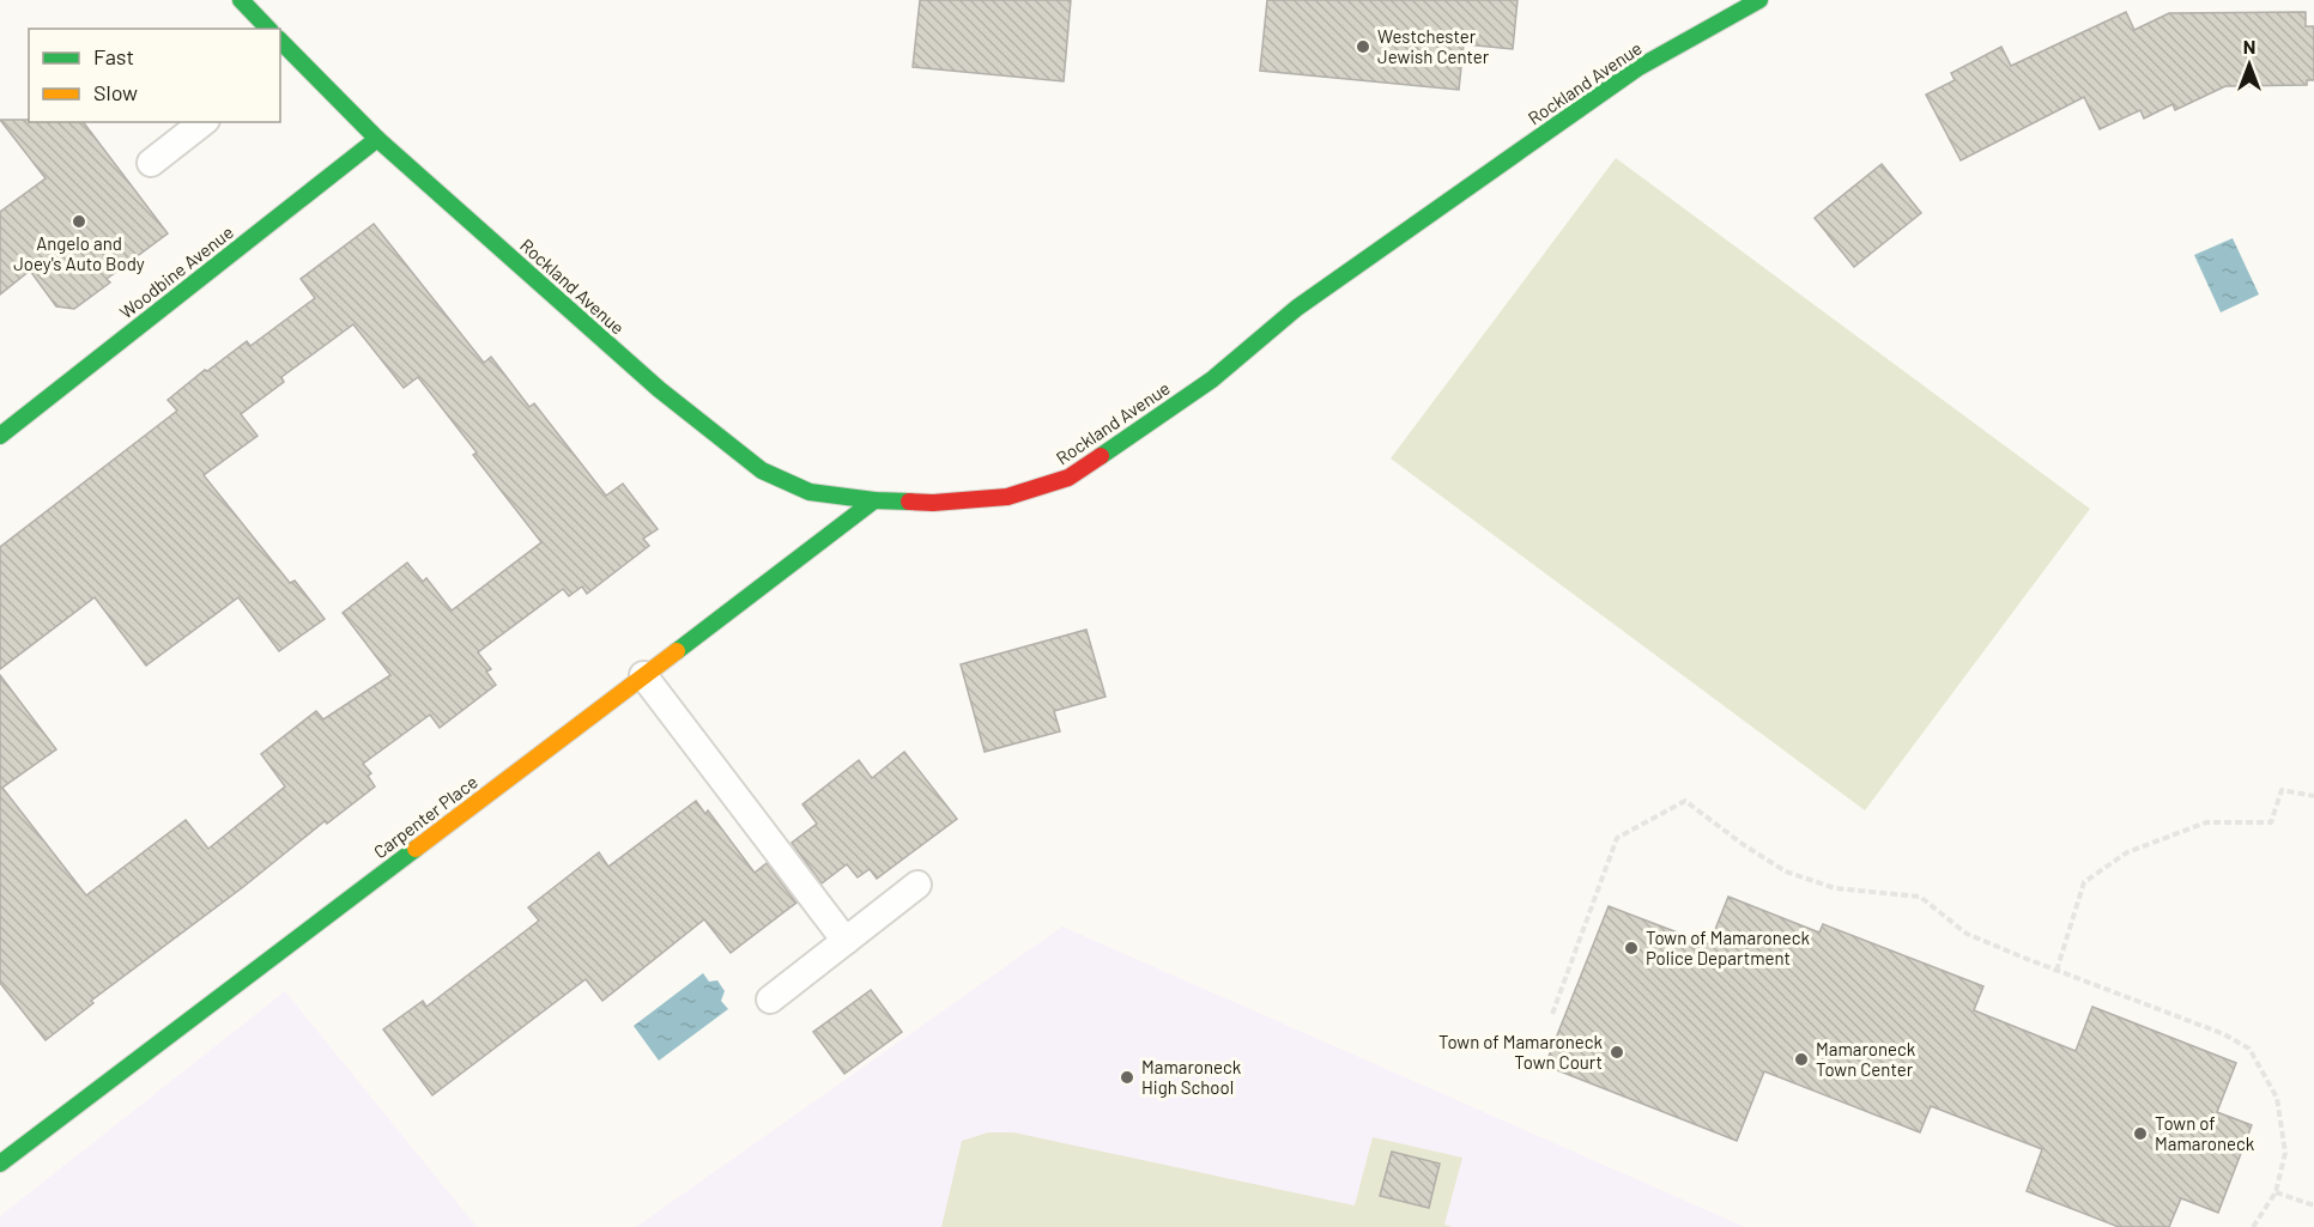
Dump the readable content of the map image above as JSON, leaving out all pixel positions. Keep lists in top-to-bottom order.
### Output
{
  "streets": {
    "street": ["Rockland Avenue", "Woodbine Avenue", "Carpenter Place"]
  },
  "crossings": [
    ["Rockland Avenue", "Woodbine Avenue"],
    ["Rockland Avenue", "Carpenter Place"]
  ],
  "places": [
    "Westchester Jewish Center",
    "Angelo and Joey's Auto Body",
    "Town of Mamaroneck Police Department",
    "Town of Mamaroneck Town Court",
    "Mamaroneck Town Center",
    "Mamaroneck High School",
    "Town of Mamaroneck"
  ],
  "legend": ["Fast", "Slow"],
  "north": "top"
}
